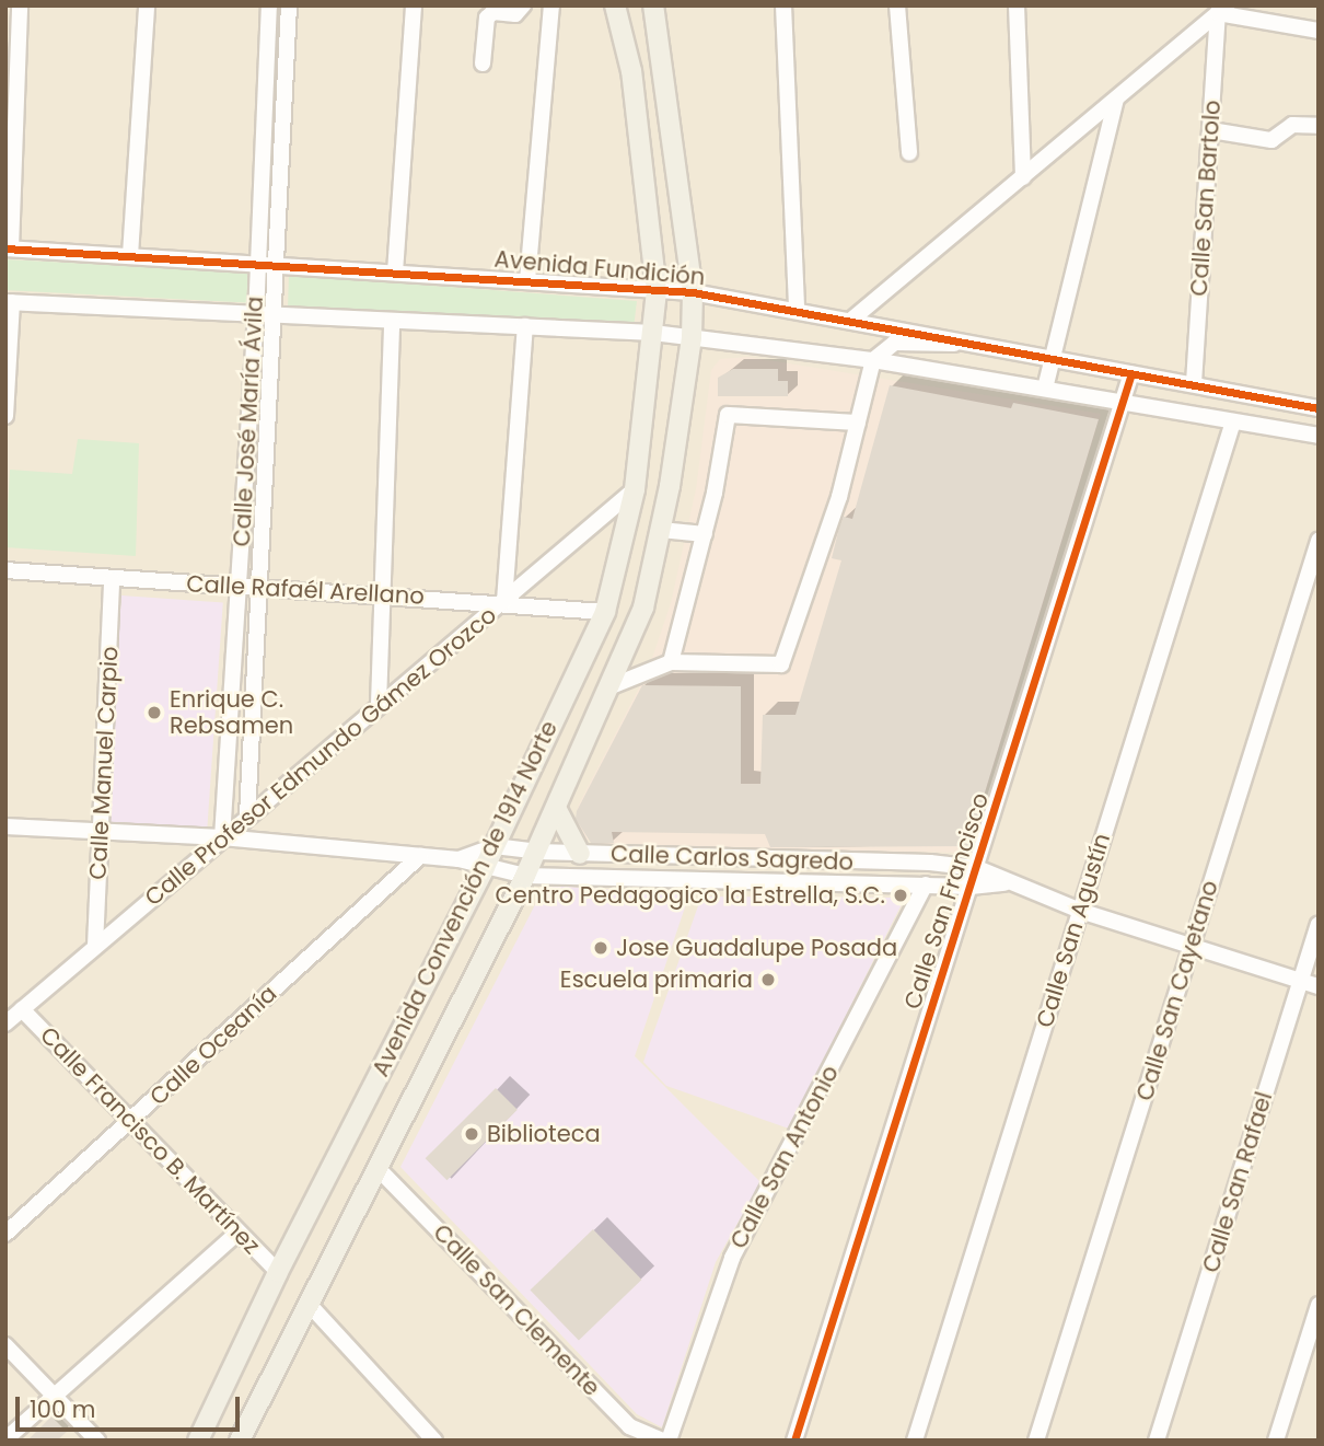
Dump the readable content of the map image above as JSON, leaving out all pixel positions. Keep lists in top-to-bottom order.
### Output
{
  "streets": {
    "main road": ["Avenida Convención de 1914 Norte"],
    "street": [
      "Calle San Bartolo",
      "Avenida Fundición",
      "Calle José María Ávila",
      "Calle Rafaél Arellano",
      "Calle Profesor Edmundo Gámez Orozco",
      "Calle Manuel Carpio",
      "Calle Carlos Sagredo",
      "Calle San Francisco",
      "Calle San Agustín",
      "Calle San Cayetano",
      "Calle Oceanía",
      "Calle Francisco B. Martínez",
      "Calle San Antonio",
      "Calle San Rafael",
      "Calle San Clemente"
    ]
  },
  "crossings": [
    ["Calle San Bartolo", "Avenida Fundición"],
    ["Avenida Fundición", "Calle José María Ávila"],
    ["Avenida Fundición", "Avenida Convención de 1914 Norte"],
    ["Avenida Fundición", "Calle San Francisco"],
    ["Calle José María Ávila", "Calle Rafaél Arellano"],
    ["Calle José María Ávila", "Calle Profesor Edmundo Gámez Orozco"],
    ["Calle José María Ávila", "Calle Carlos Sagredo"],
    ["Calle Rafaél Arellano", "Calle Profesor Edmundo Gámez Orozco"],
    ["Calle Rafaél Arellano", "Calle Manuel Carpio"],
    ["Calle Rafaél Arellano", "Avenida Convención de 1914 Norte"],
    ["Calle Profesor Edmundo Gámez Orozco", "Calle Manuel Carpio"],
    ["Calle Profesor Edmundo Gámez Orozco", "Calle Carlos Sagredo"],
    ["Calle Profesor Edmundo Gámez Orozco", "Avenida Convención de 1914 Norte"],
    ["Calle Profesor Edmundo Gámez Orozco", "Calle Francisco B. Martínez"],
    ["Calle Manuel Carpio", "Calle Carlos Sagredo"],
    ["Calle Carlos Sagredo", "Avenida Convención de 1914 Norte"],
    ["Calle Carlos Sagredo", "Calle San Francisco"],
    ["Calle Carlos Sagredo", "Calle San Agustín"],
    ["Calle Carlos Sagredo", "Calle San Cayetano"],
    ["Calle Carlos Sagredo", "Calle Oceanía"],
    ["Calle Carlos Sagredo", "Calle San Antonio"],
    ["Calle Carlos Sagredo", "Calle San Rafael"],
    ["Avenida Convención de 1914 Norte", "Calle Francisco B. Martínez"],
    ["Avenida Convención de 1914 Norte", "Calle San Clemente"],
    ["Calle Oceanía", "Calle Francisco B. Martínez"]
  ],
  "places": [
    "Enrique C. Rebsamen",
    "Centro Pedagogico la Estrella, S.C.",
    "Jose Guadalupe Posada",
    "Escuela primaria",
    "Biblioteca"
  ],
  "scale_bar": "100 m"
}
